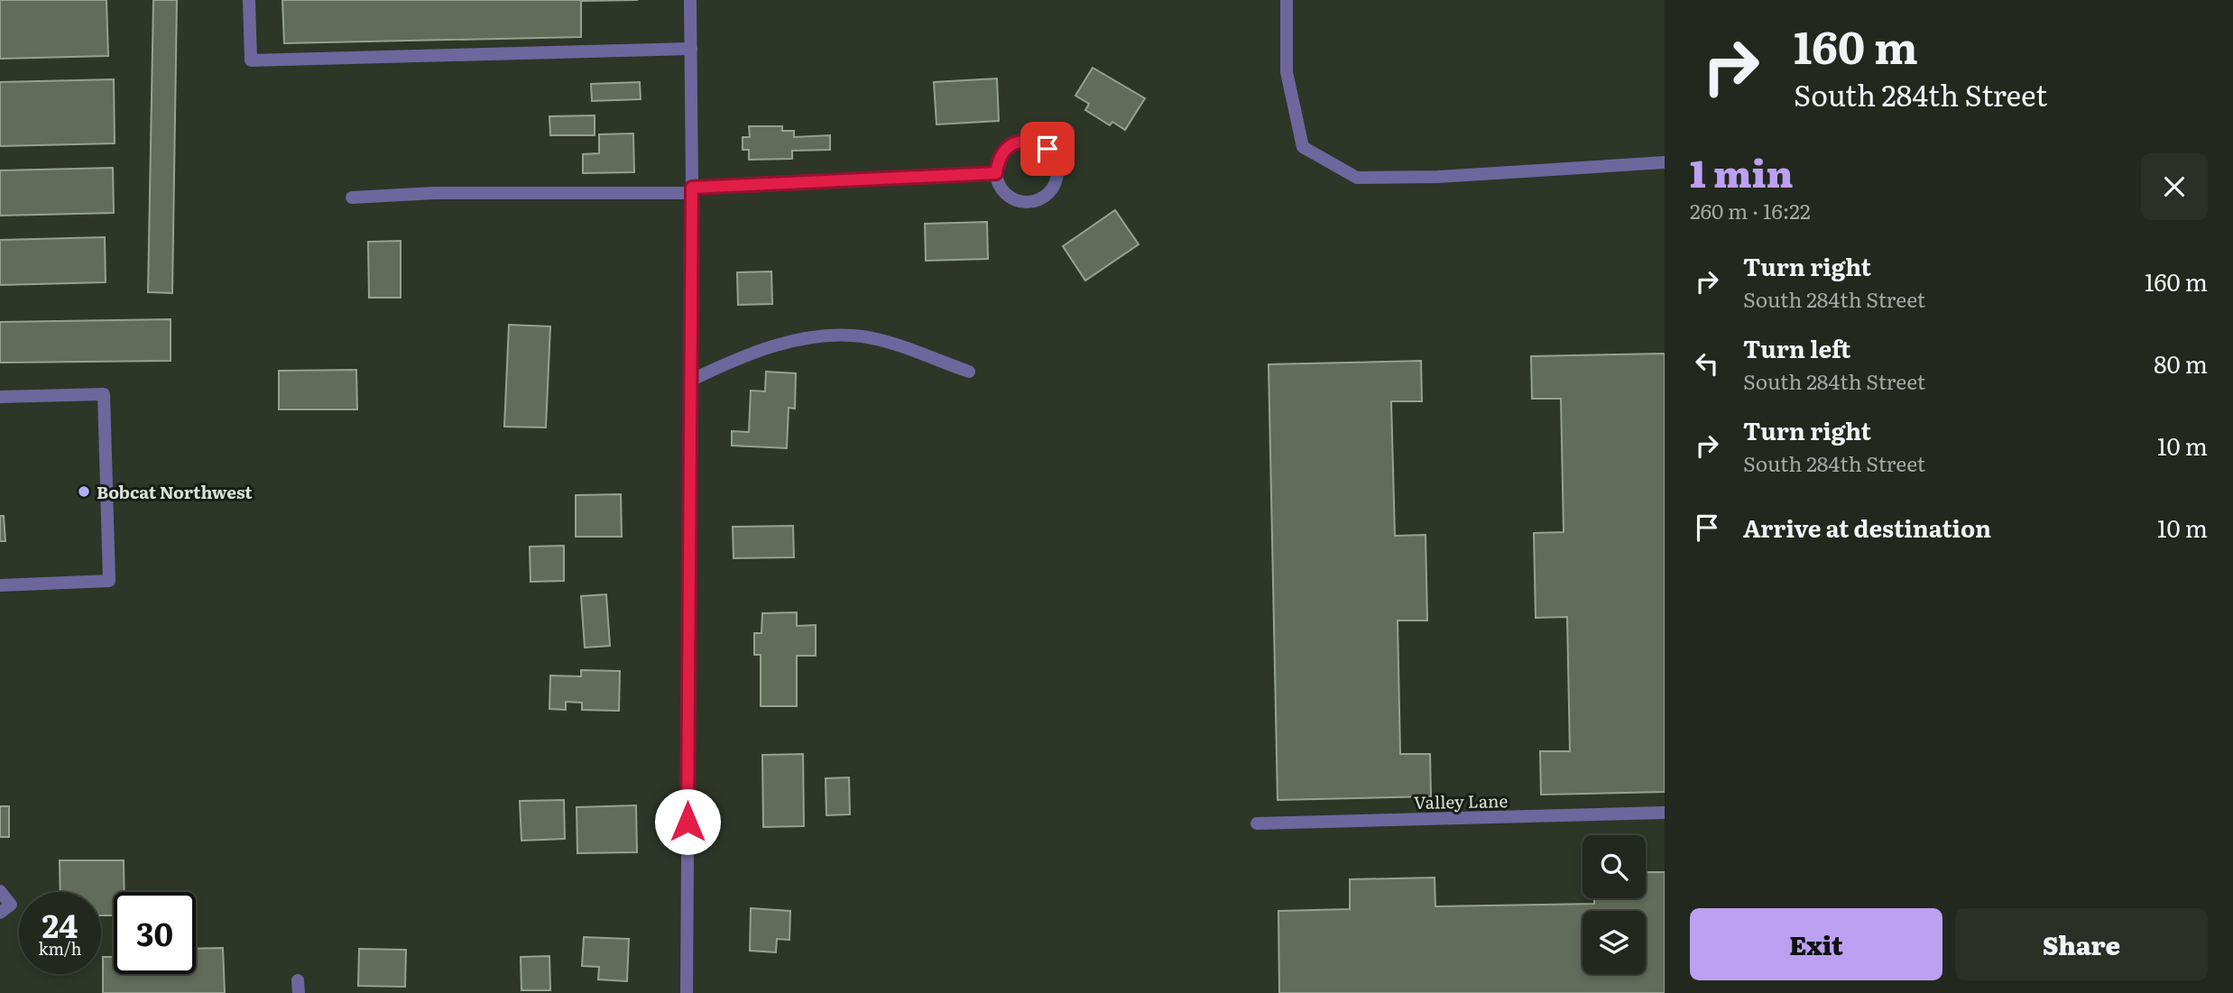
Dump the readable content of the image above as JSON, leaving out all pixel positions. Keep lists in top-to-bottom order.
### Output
{
  "streets": {
    "street": ["Valley Lane"]
  },
  "places": ["Bobcat Northwest"],
  "page": {
    "turn": ["160 m", "South 284th Street"],
    "heading": ["1 min", "260 m · 16:22"],
    "list": [
      {
        "name": "Turn right",
        "note": "South 284th Street",
        "value": "160 m"
      },
      {
        "name": "Turn left",
        "note": "South 284th Street",
        "value": "80 m"
      },
      {
        "name": "Turn right",
        "note": "South 284th Street",
        "value": "10 m"
      },
      {
        "name": "Arrive at destination",
        "value": "10 m"
      }
    ],
    "speed": "24 km/h",
    "limit": "30",
    "buttons": ["Exit", "Share"]
  }
}
